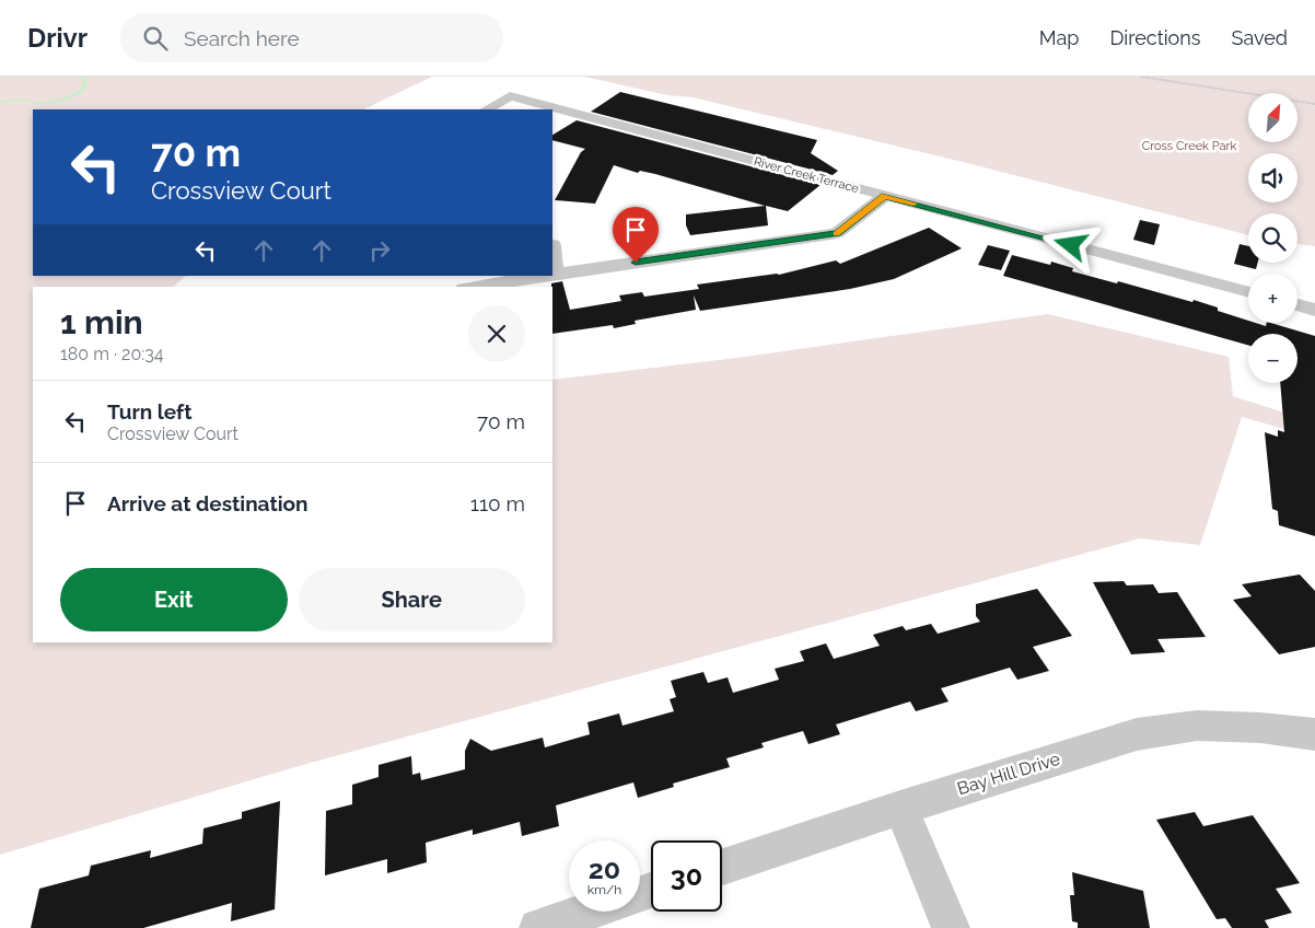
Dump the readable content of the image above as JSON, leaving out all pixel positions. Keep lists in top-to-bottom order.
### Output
{
  "streets": {
    "street": ["River Creek Terrace", "Bay Hill Drive"]
  },
  "parks": ["Cross Creek Park"],
  "north": "top right",
  "page": {
    "header": "Drivr",
    "search": "Search here",
    "nav": ["Map", "Directions", "Saved"],
    "map_buttons": ["+", "−"],
    "turn": ["70 m", "Crossview Court"],
    "heading": ["1 min", "180 m · 20:34"],
    "list": [
      {
        "name": "Turn left",
        "note": "Crossview Court",
        "value": "70 m"
      },
      {
        "name": "Arrive at destination",
        "value": "110 m"
      }
    ],
    "buttons": ["Exit", "Share"],
    "speed": "20 km/h",
    "limit": "30"
  }
}
